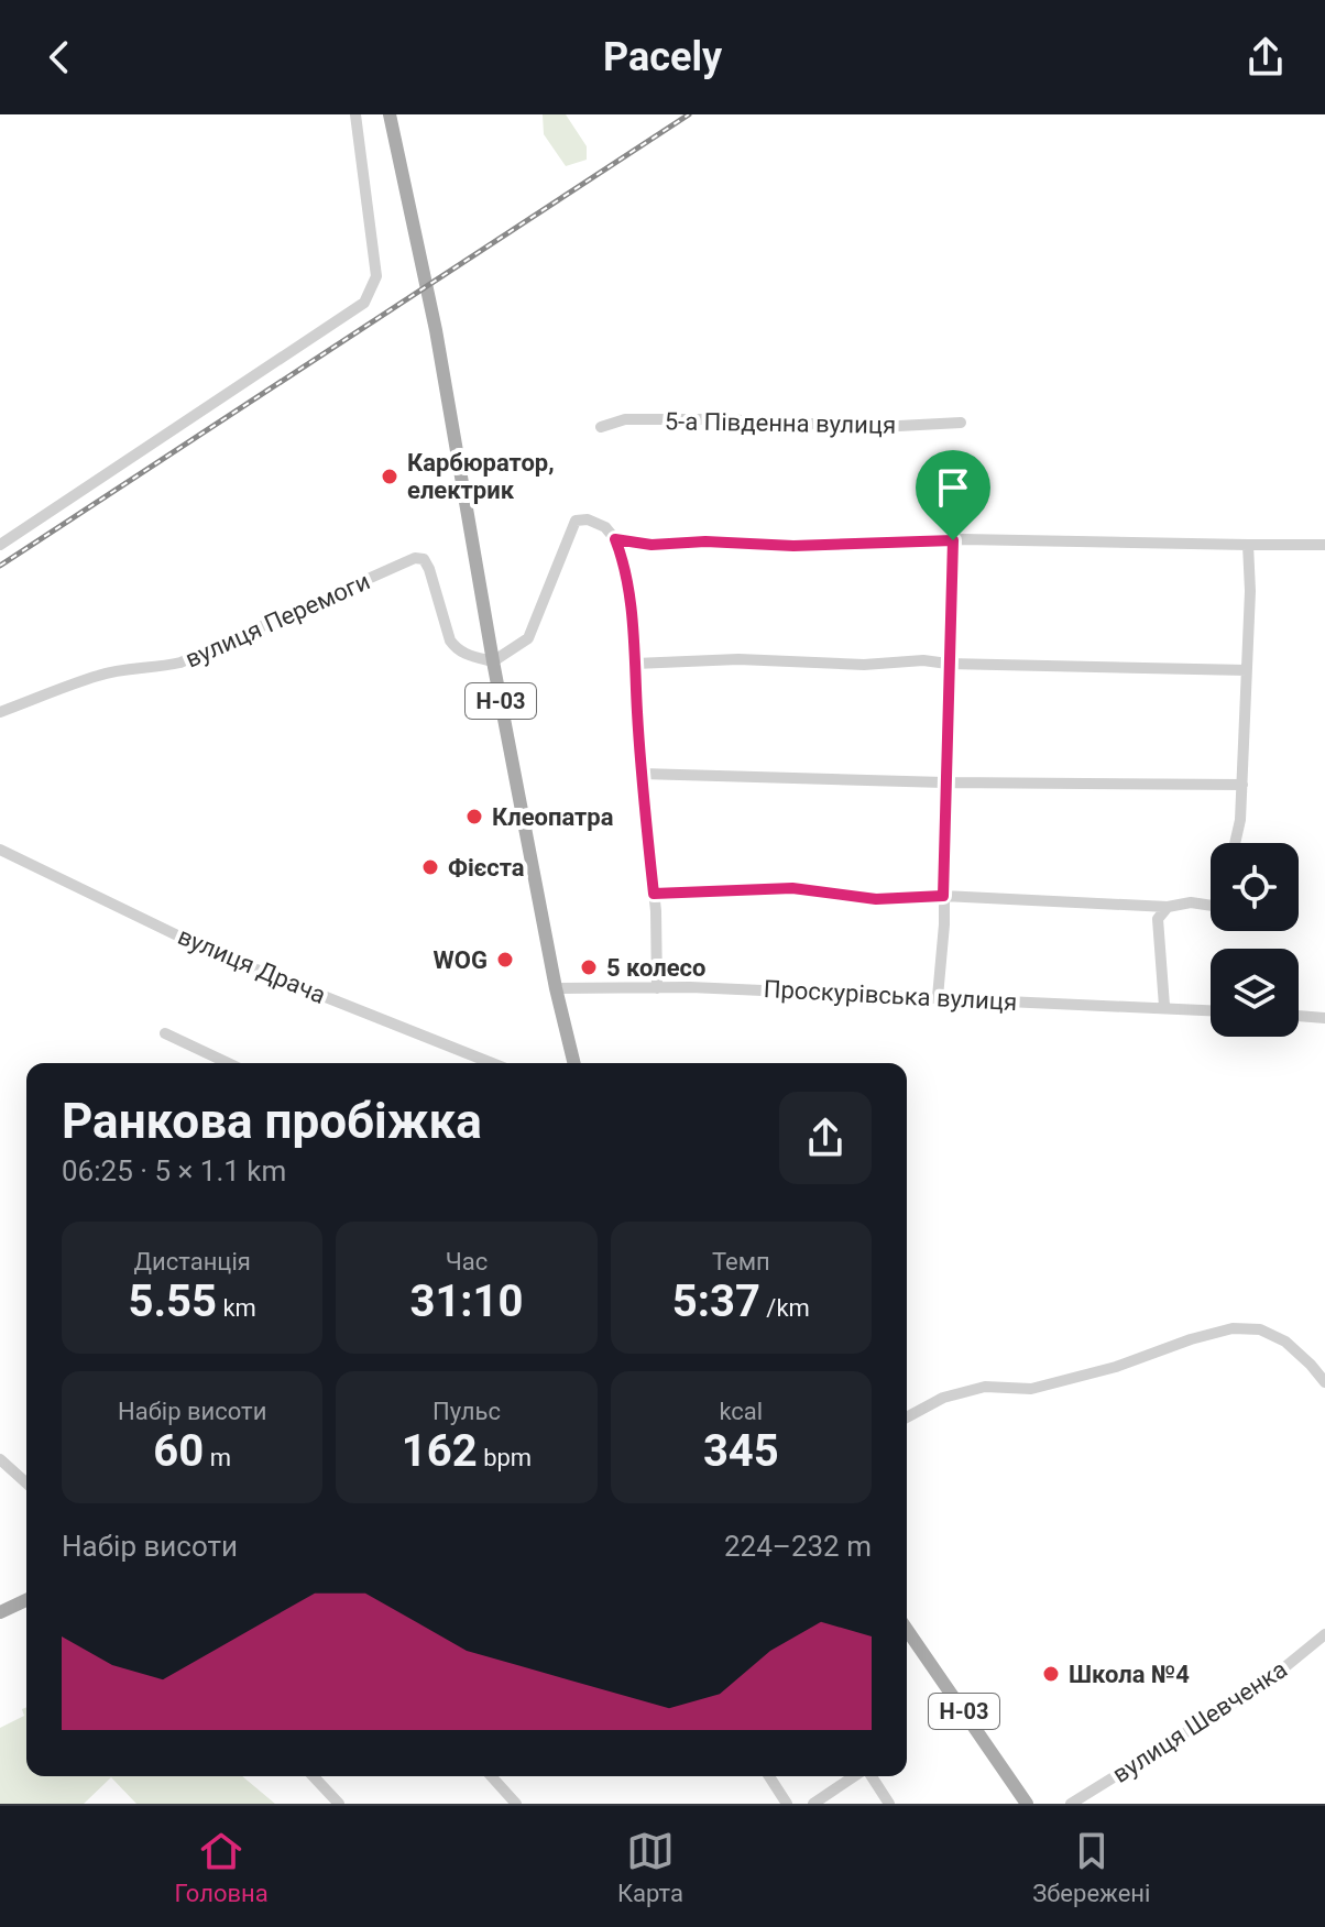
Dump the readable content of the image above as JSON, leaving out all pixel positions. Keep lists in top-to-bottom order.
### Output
{
  "streets": {
    "main road": ["Н-03"],
    "street": [
      "5-а Південна вулиця",
      "вулиця Перемоги",
      "вулиця Драча",
      "Проскурівська вулиця",
      "вулиця Шевченка"
    ]
  },
  "crossings": [
    ["вулиця Перемоги", "Н-03"],
    ["Н-03", "Проскурівська вулиця"]
  ],
  "places": [
    "Карбюратор, електрик",
    "Клеопатра",
    "Фієста",
    "WOG",
    "5 колесо",
    "Школа №4"
  ],
  "page": {
    "header": "Pacely",
    "heading": ["Ранкова пробіжка", "06:25 · 5 × 1.1 km"],
    "stats": [
      ["Дистанція", "5.55 km"],
      ["Час", "31:10"],
      ["Темп", "5:37 /km"],
      ["Набір висоти", "60 m"],
      ["Пульс", "162 bpm"],
      ["kcal", "345"]
    ],
    "chart": ["Набір висоти", "224–232 m"],
    "tabs": ["Головна", "Карта", "Збережені"]
  }
}
